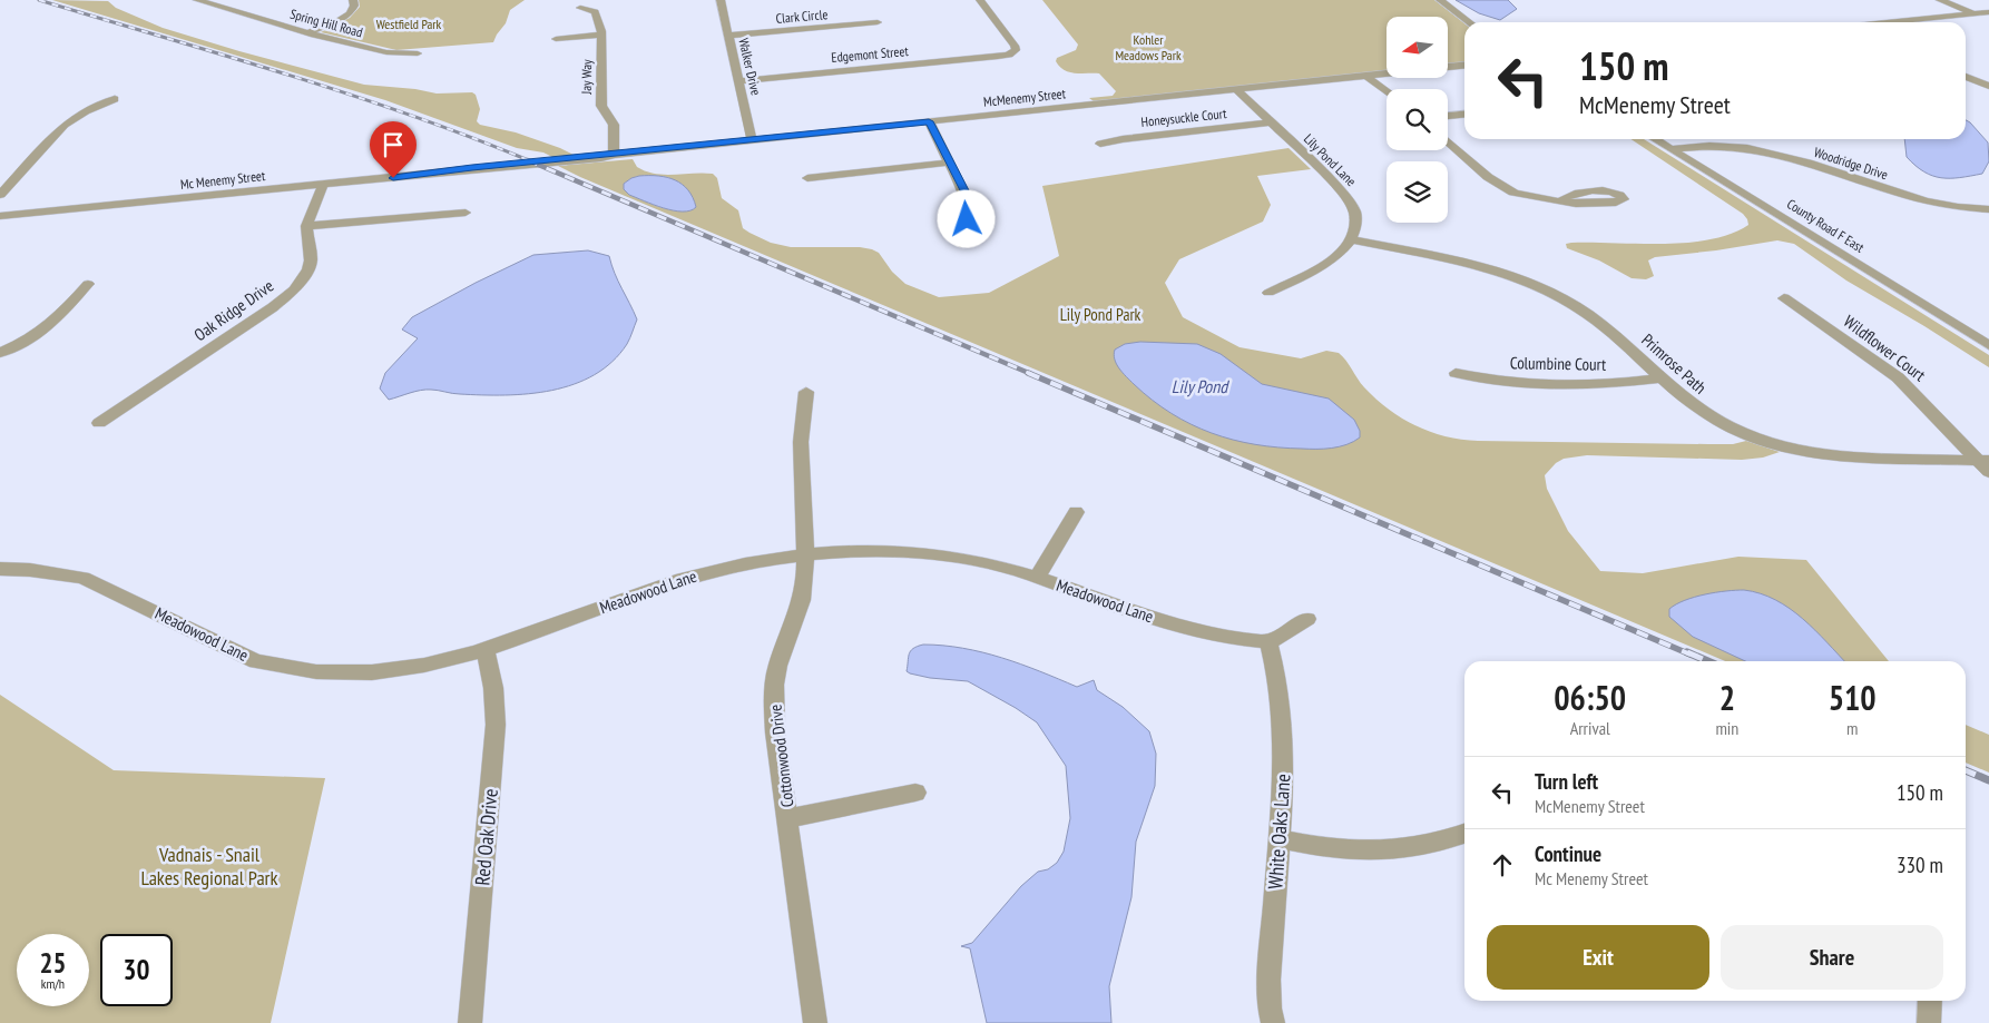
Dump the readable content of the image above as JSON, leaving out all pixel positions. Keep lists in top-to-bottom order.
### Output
{
  "streets": {
    "street": [
      "Clark Circle",
      "Spring Hill Road",
      "Edgemont Street",
      "Walker Drive",
      "Jay Way",
      "McMenemy Street",
      "Honeysuckle Court",
      "Lily Pond Lane",
      "Woodridge Drive",
      "Mc Menemy Street",
      "County Road F East",
      "Oak Ridge Drive",
      "Wildflower Court",
      "Columbine Court",
      "Primrose Path",
      "Meadowood Lane",
      "Cottonwood Drive",
      "White Oaks Lane",
      "Red Oak Drive"
    ]
  },
  "crossings": [
    ["Clark Circle", "Walker Drive"],
    ["Edgemont Street", "Walker Drive"],
    ["Walker Drive", "McMenemy Street"],
    ["Jay Way", "McMenemy Street"],
    ["McMenemy Street", "Lily Pond Lane"],
    ["McMenemy Street", "Mc Menemy Street"],
    ["Honeysuckle Court", "Lily Pond Lane"],
    ["Lily Pond Lane", "Primrose Path"],
    ["Woodridge Drive", "County Road F East"],
    ["Mc Menemy Street", "Oak Ridge Drive"],
    ["Wildflower Court", "Primrose Path"],
    ["Columbine Court", "Primrose Path"],
    ["Meadowood Lane", "Cottonwood Drive"],
    ["Meadowood Lane", "White Oaks Lane"],
    ["Meadowood Lane", "Red Oak Drive"]
  ],
  "water": ["Lily Pond"],
  "parks": [
    "Westfield Park",
    "Kohler Meadows Park",
    "Lily Pond Park",
    "Vadnais - Snail Lakes Regional Park"
  ],
  "north": "left",
  "page": {
    "turn": ["150 m", "McMenemy Street"],
    "eta": [
      "06:50",
      "Arrival",
      "2",
      "min",
      "510",
      "m"
    ],
    "list": [
      {
        "name": "Turn left",
        "note": "McMenemy Street",
        "value": "150 m"
      },
      {
        "name": "Continue",
        "note": "Mc Menemy Street",
        "value": "330 m"
      }
    ],
    "buttons": ["Exit", "Share"],
    "speed": "25 km/h",
    "limit": "30"
  }
}
